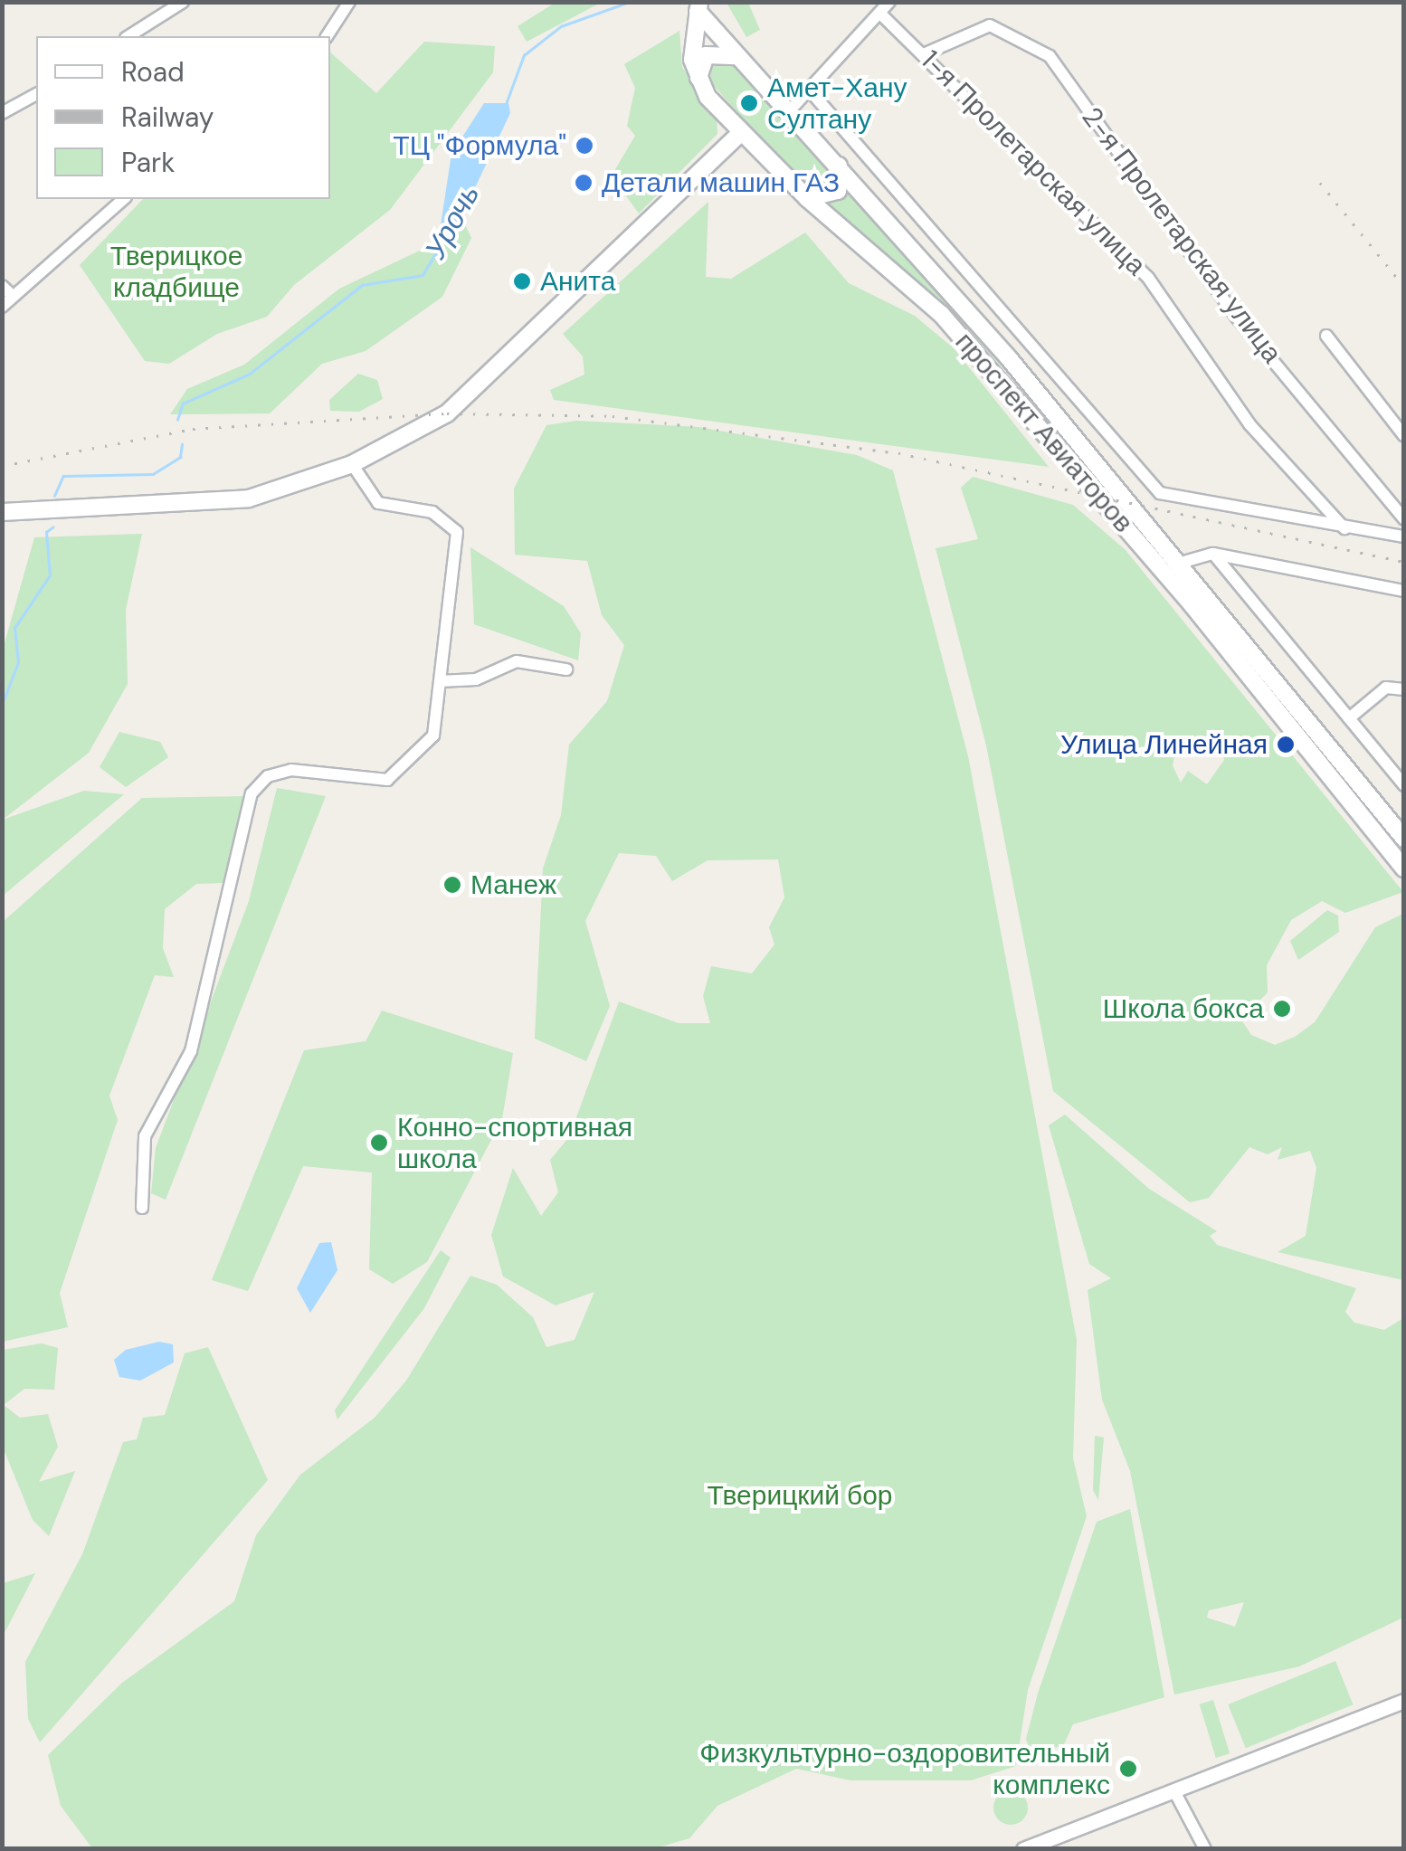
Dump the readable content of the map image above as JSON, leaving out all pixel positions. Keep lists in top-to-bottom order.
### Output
{
  "streets": {
    "main road": ["проспект Авиаторов"],
    "street": ["1-я Пролетарская улица", "2-я Пролетарская улица"]
  },
  "crossings": [
    ["1-я Пролетарская улица", "2-я Пролетарская улица"],
    ["1-я Пролетарская улица", "проспект Авиаторов"]
  ],
  "water": ["Урочь"],
  "parks": ["Тверицкое кладбище", "Тверицкий бор"],
  "places": [
    "Амет-Хану Султану",
    "ТЦ \"Формула\"",
    "Детали машин ГАЗ",
    "Анита",
    "Улица Линейная",
    "Манеж",
    "Школа бокса",
    "Конно-спортивная школа",
    "Физкультурно-оздоровительный комплекс"
  ],
  "legend": ["Road", "Railway", "Park"]
}
